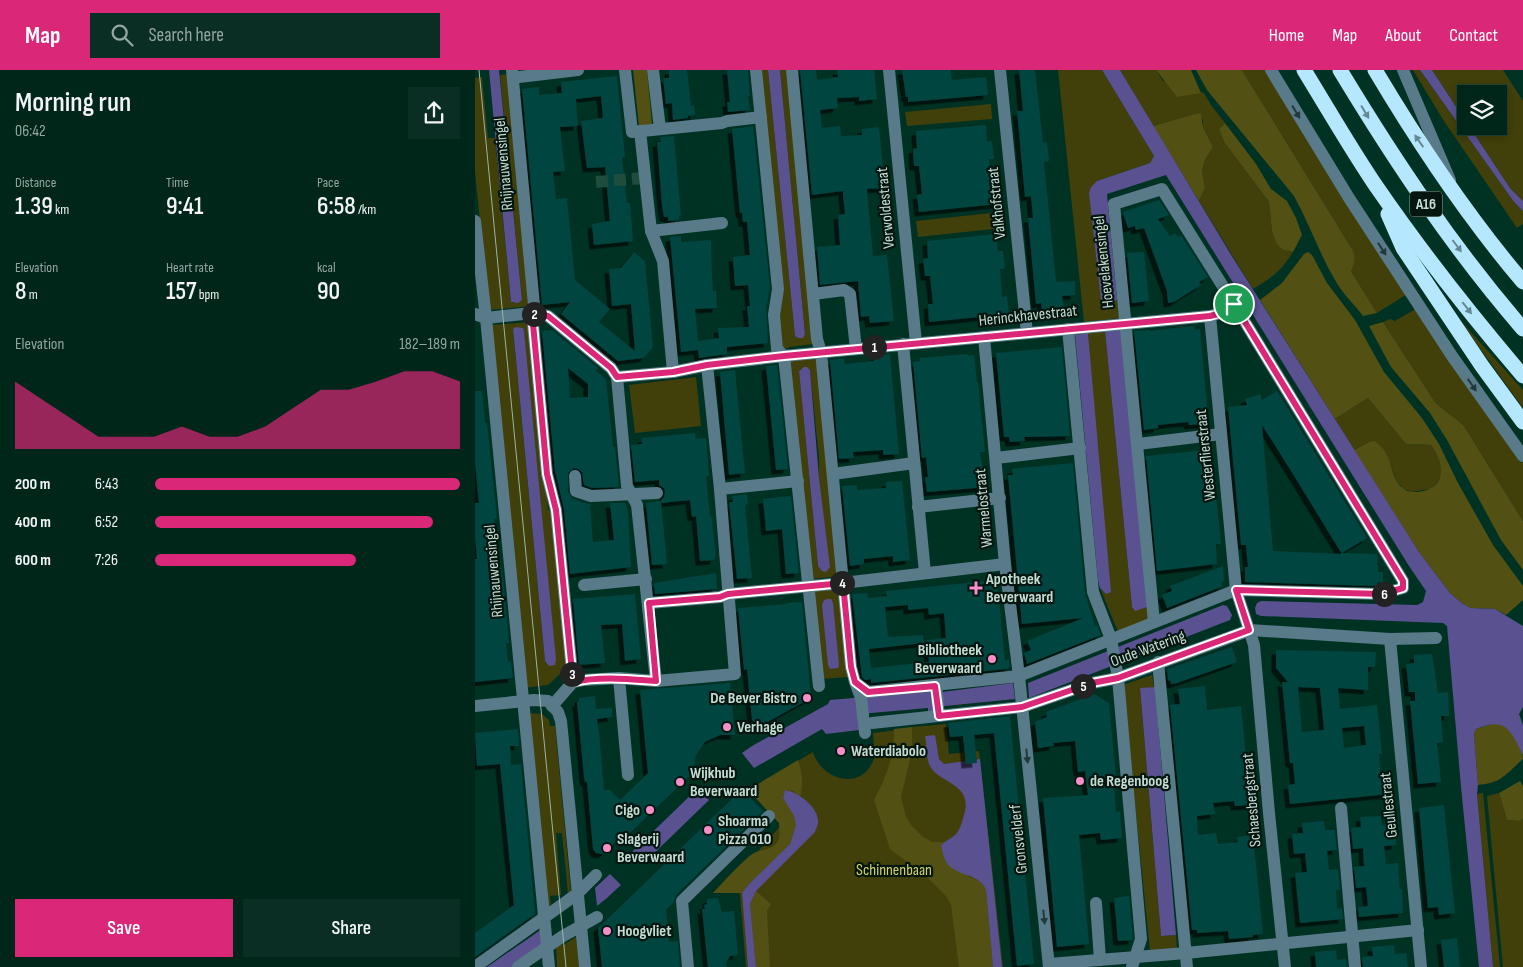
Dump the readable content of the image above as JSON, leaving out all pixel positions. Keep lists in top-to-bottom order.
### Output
{
  "streets": {
    "highway": ["A16"],
    "street": [
      "Rhijnauwensingel",
      "Valkhofstraat",
      "Verwoldestraat",
      "Hoevelakensingel",
      "Herinckhavestraat",
      "Westerflierstraat",
      "Warmelostraat",
      "Oude Watering",
      "Schaesbergstraat",
      "Geullestraat",
      "Gronsvelderf"
    ]
  },
  "crossings": [
    ["Valkhofstraat", "Herinckhavestraat"],
    ["Verwoldestraat", "Herinckhavestraat"],
    ["Hoevelakensingel", "Herinckhavestraat"],
    ["Hoevelakensingel", "Oude Watering"],
    ["Herinckhavestraat", "Westerflierstraat"],
    ["Herinckhavestraat", "Warmelostraat"],
    ["Herinckhavestraat", "Oude Watering"],
    ["Westerflierstraat", "Oude Watering"],
    ["Warmelostraat", "Oude Watering"],
    ["Warmelostraat", "Gronsvelderf"],
    ["Oude Watering", "Schaesbergstraat"],
    ["Oude Watering", "Geullestraat"],
    ["Oude Watering", "Gronsvelderf"]
  ],
  "parks": ["Schinnenbaan"],
  "places": {
    "health": ["Apotheek Beverwaard"],
    "other": [
      "Bibliotheek Beverwaard",
      "De Bever Bistro",
      "Verhage",
      "Waterdiabolo",
      "de Regenboog",
      "Wijkhub Beverwaard",
      "Cigo",
      "Shoarma Pizza 010",
      "Slagerij Beverwaard",
      "Hoogvliet"
    ]
  },
  "page": {
    "header": "Map",
    "search": "Search here",
    "nav": [
      "Home",
      "Map",
      "About",
      "Contact"
    ],
    "heading": ["Morning run", "06:42"],
    "stats": [
      ["Distance", "1.39 km"],
      ["Time", "9:41"],
      ["Pace", "6:58 /km"],
      ["Elevation", "8 m"],
      ["Heart rate", "157 bpm"],
      ["kcal", "90"]
    ],
    "pins": [
      "2",
      "1",
      "4",
      "6",
      "3",
      "5"
    ],
    "chart": ["Elevation", "182–189 m"],
    "list": [
      {
        "name": "200 m",
        "note": "6:43"
      },
      {
        "name": "400 m",
        "note": "6:52"
      },
      {
        "name": "600 m",
        "note": "7:26"
      }
    ],
    "buttons": ["Save", "Share"]
  }
}
